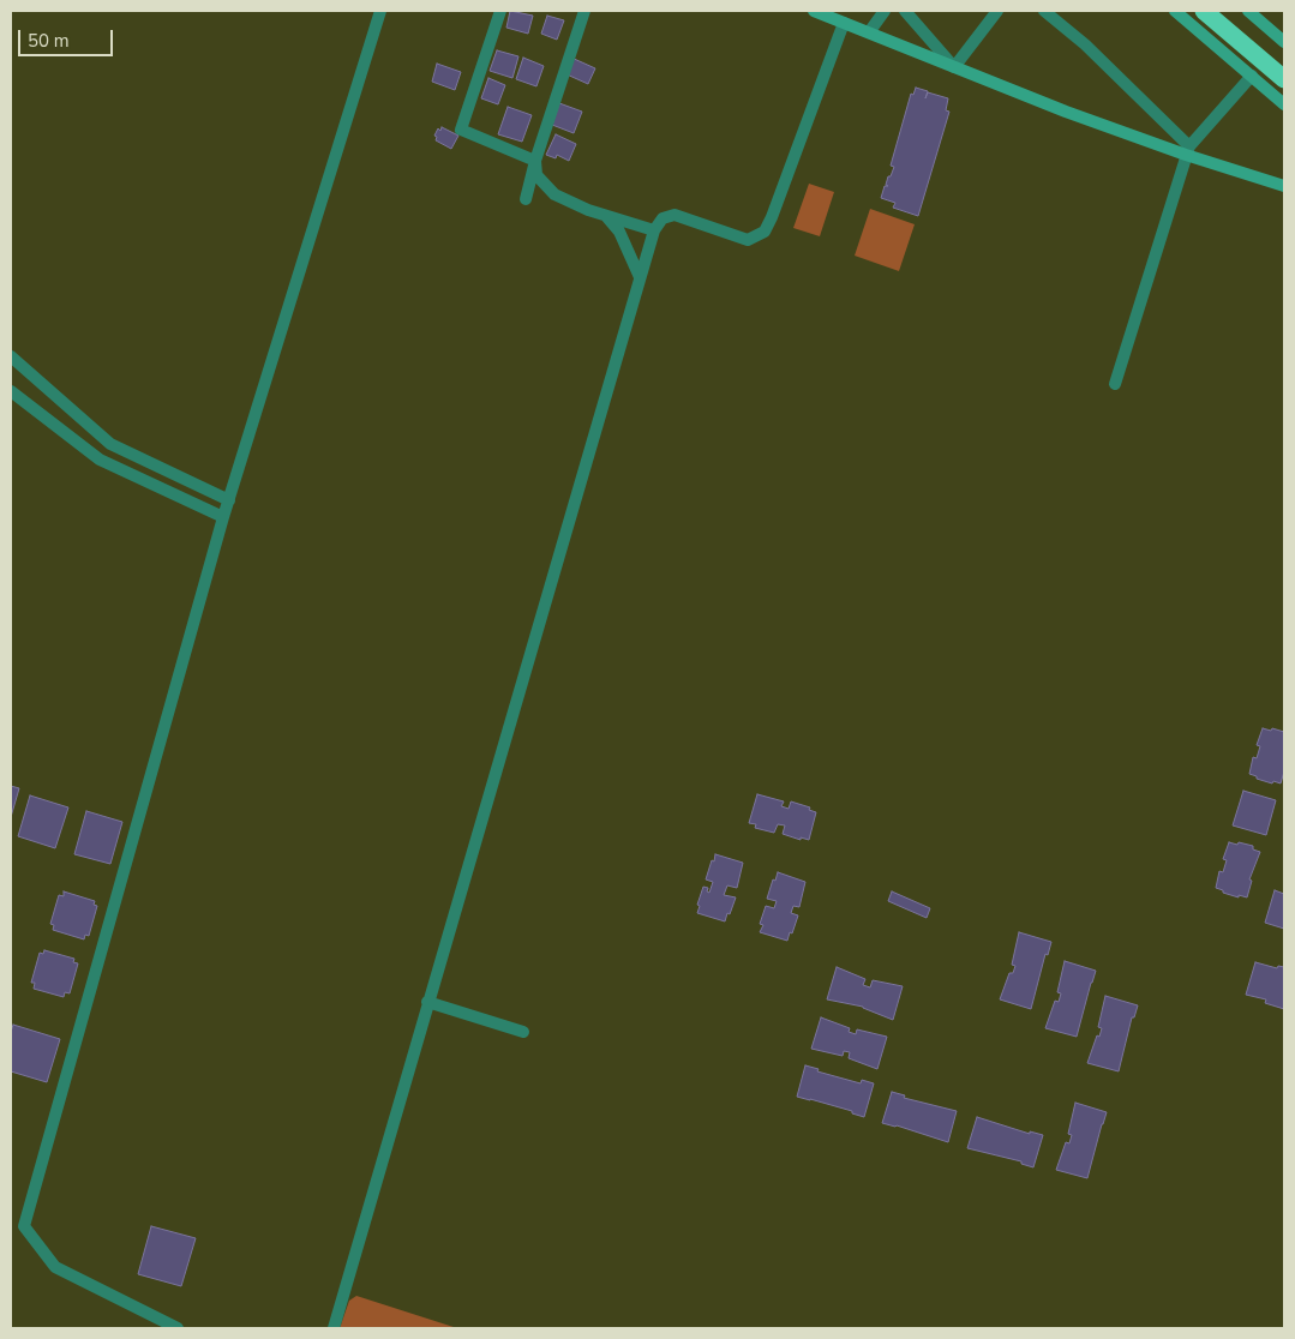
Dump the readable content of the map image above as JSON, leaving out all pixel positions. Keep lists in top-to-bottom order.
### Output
{
  "scale_bar": "50 m"
}
